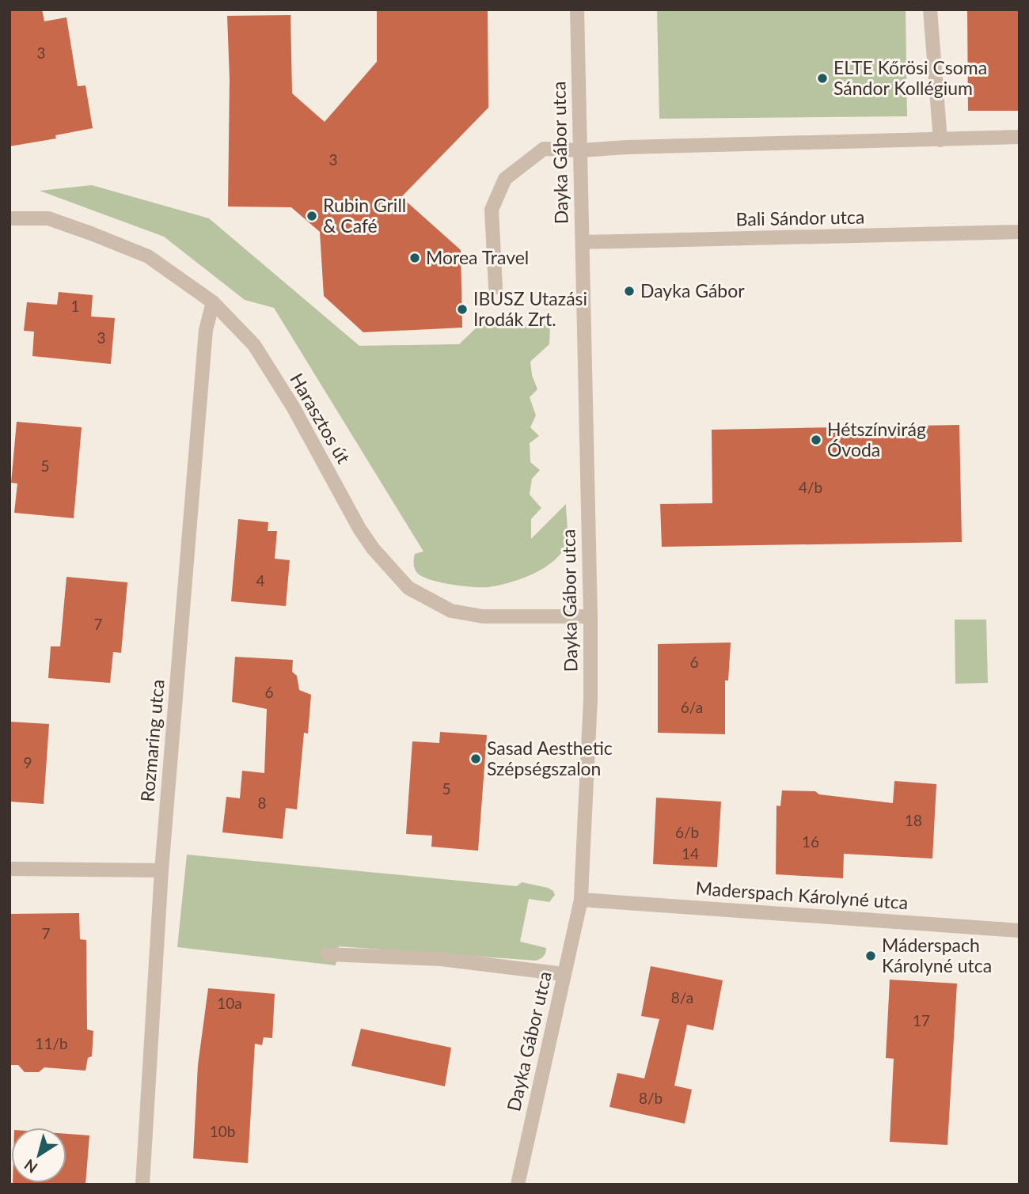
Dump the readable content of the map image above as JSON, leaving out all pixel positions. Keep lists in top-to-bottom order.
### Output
{
  "streets": {
    "street": [
      "Dayka Gábor utca",
      "Bali Sándor utca",
      "Harasztos út",
      "Rozmaring utca",
      "Maderspach Károlyné utca"
    ]
  },
  "crossings": [
    ["Dayka Gábor utca", "Bali Sándor utca"],
    ["Dayka Gábor utca", "Harasztos út"],
    ["Dayka Gábor utca", "Maderspach Károlyné utca"],
    ["Harasztos út", "Rozmaring utca"]
  ],
  "places": [
    "ELTE Kőrösi Csoma Sándor Kollégium",
    "Rubin Grill & Café",
    "Morea Travel",
    "Dayka Gábor",
    "IBUSZ Utazási Irodák Zrt.",
    "Hétszínvirág Óvoda",
    "Sasad Aesthetic Szépségszalon",
    "Máderspach Károlyné utca"
  ],
  "house_numbers": [
    "3",
    "3",
    "1",
    "3",
    "5",
    "4/b",
    "4",
    "7",
    "6",
    "6",
    "6/a",
    "9",
    "5",
    "8",
    "18",
    "6/b",
    "16",
    "14",
    "7",
    "8/a",
    "10a",
    "17",
    "11/b",
    "8/b",
    "10b"
  ],
  "north": "bottom left"
}
